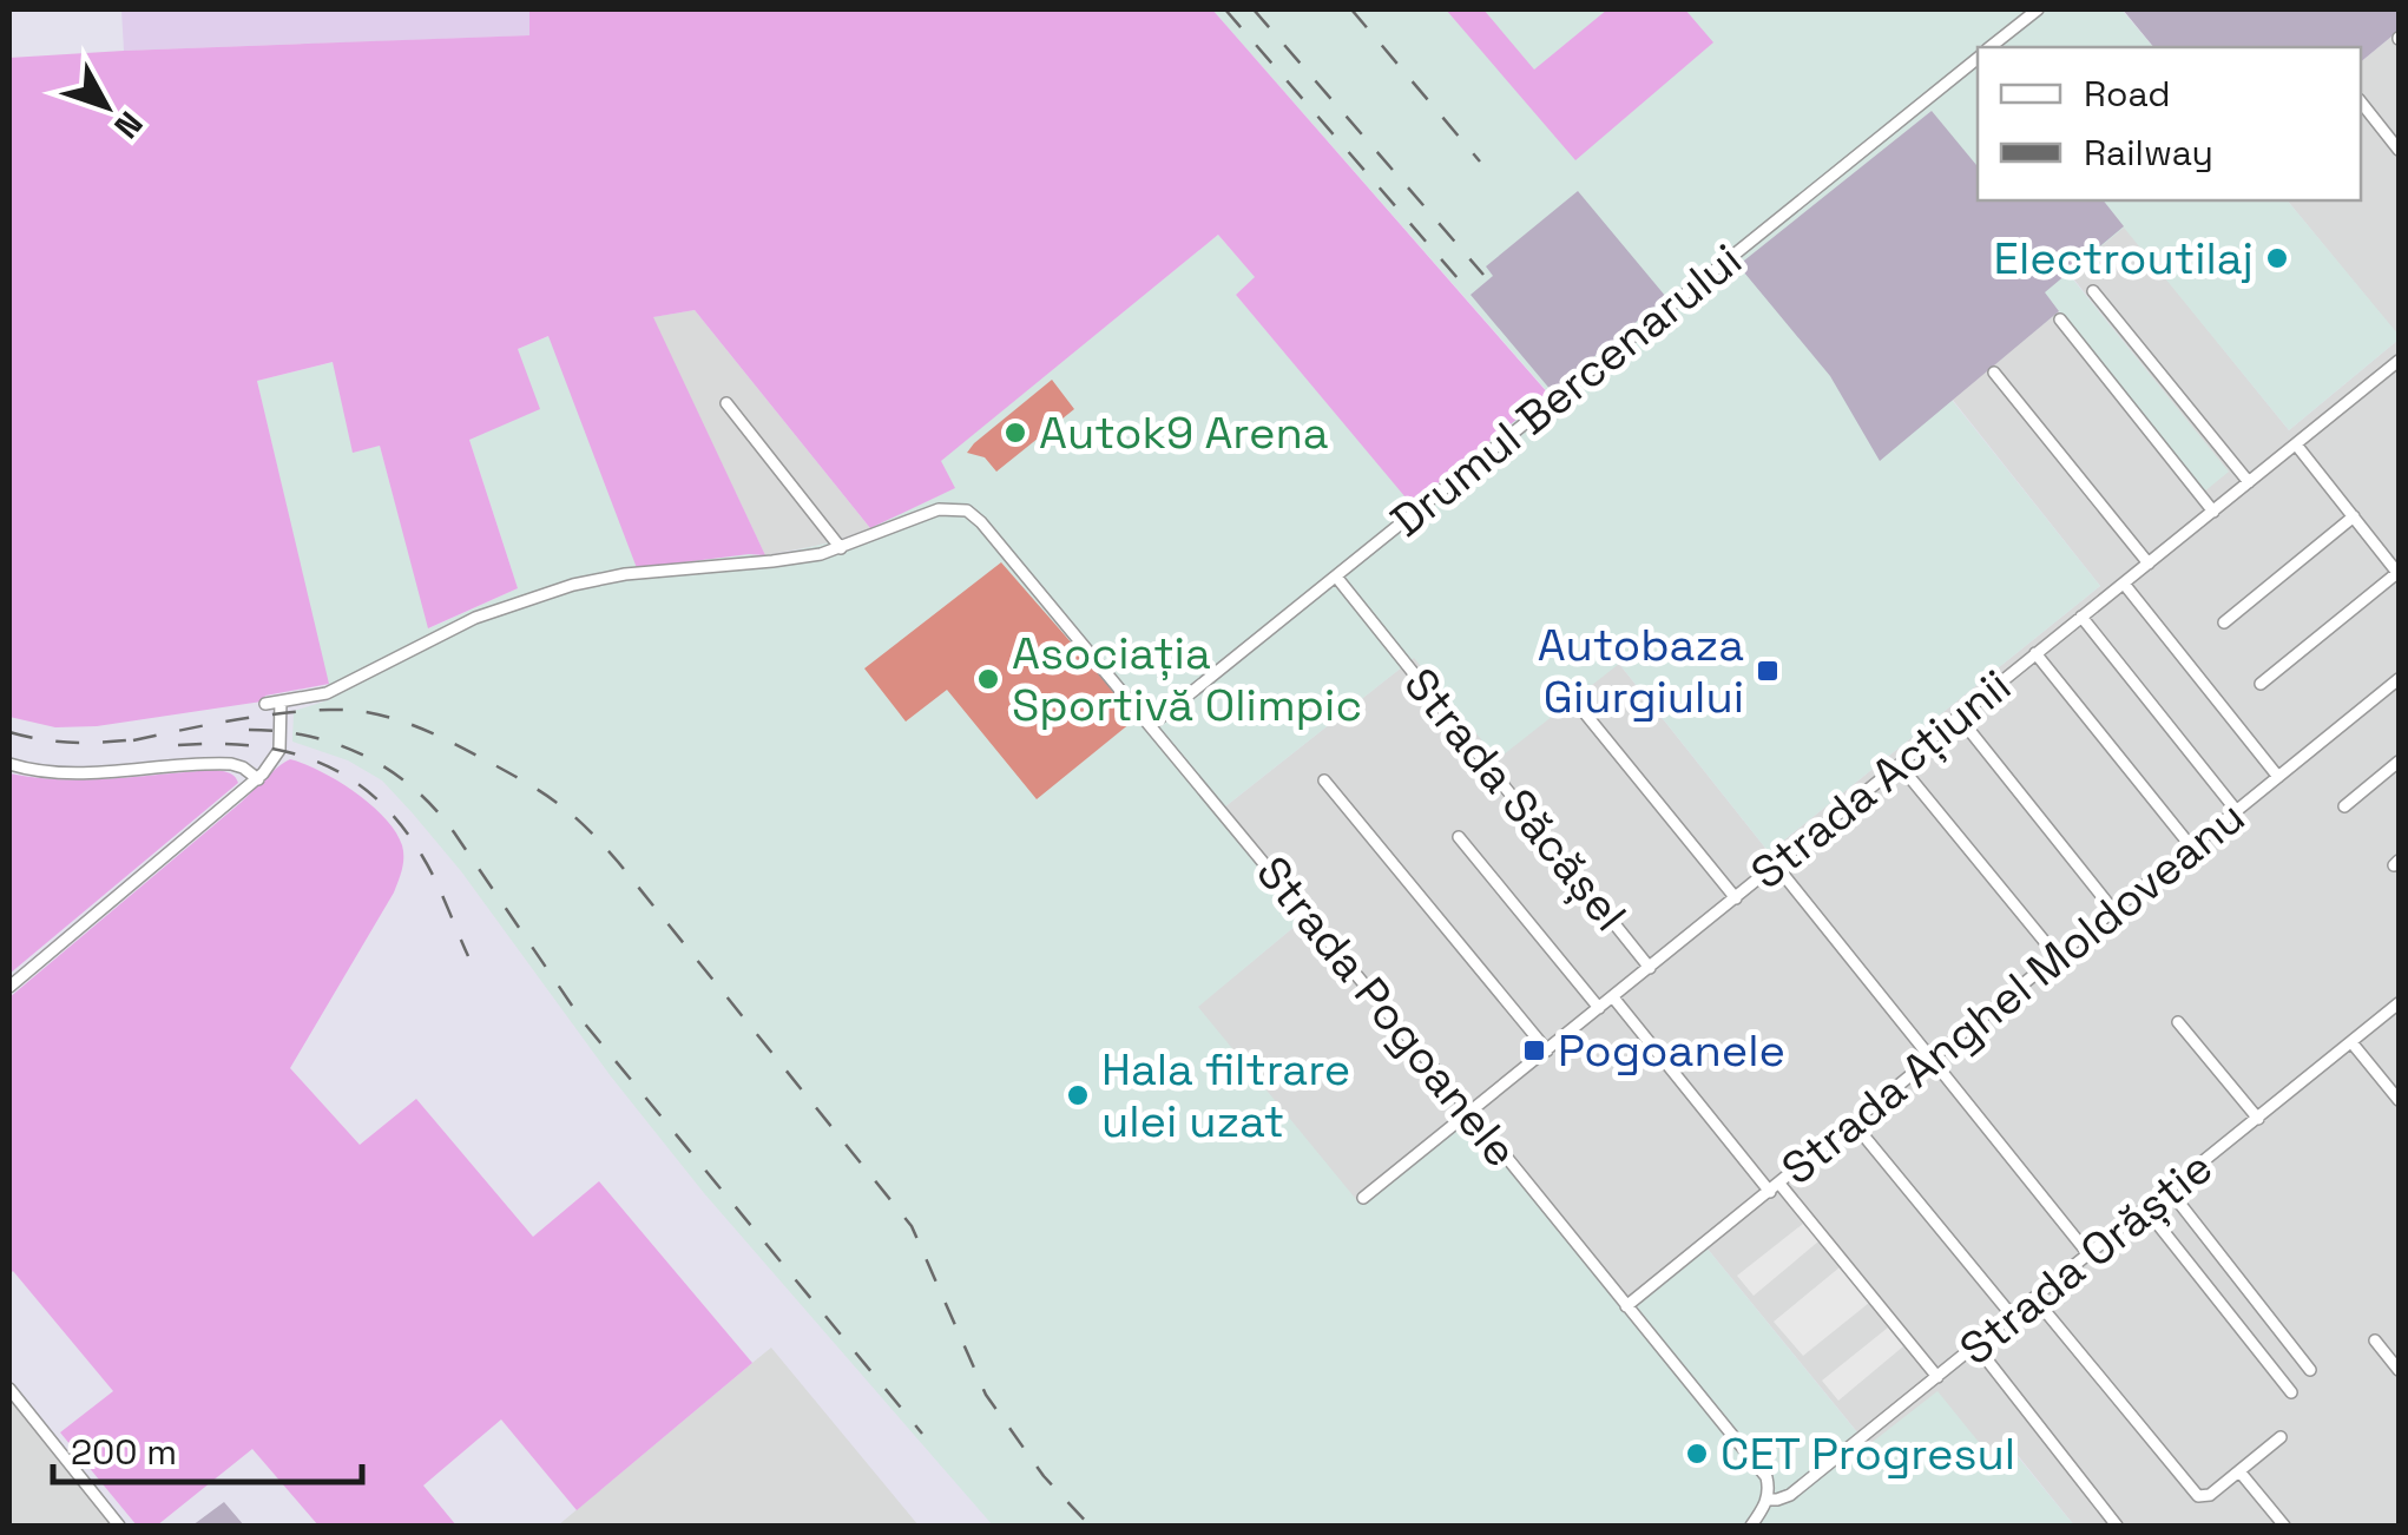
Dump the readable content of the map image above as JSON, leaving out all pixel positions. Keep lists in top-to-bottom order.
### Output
{
  "streets": {
    "street": [
      "Drumul Bercenarului",
      "Strada Acțiunii",
      "Strada Săcășel",
      "Strada Anghel Moldoveanu",
      "Strada Pogoanele",
      "Strada Orăștie"
    ]
  },
  "crossings": [
    ["Drumul Bercenarului", "Strada Săcășel"],
    ["Drumul Bercenarului", "Strada Pogoanele"],
    ["Strada Acțiunii", "Strada Săcășel"],
    ["Strada Acțiunii", "Strada Pogoanele"],
    ["Strada Anghel Moldoveanu", "Strada Pogoanele"],
    ["Strada Pogoanele", "Strada Orăștie"]
  ],
  "places": {
    "other": [
      "Electroutilaj",
      "Autok9 Arena",
      "Asociația Sportivă Olimpic",
      "Hala filtrare ulei uzat",
      "CET Progresul"
    ],
    "transit": ["Autobaza Giurgiului", "Pogoanele"]
  },
  "legend": ["Road", "Railway"],
  "scale_bar": "200 m",
  "north": "bottom right"
}
